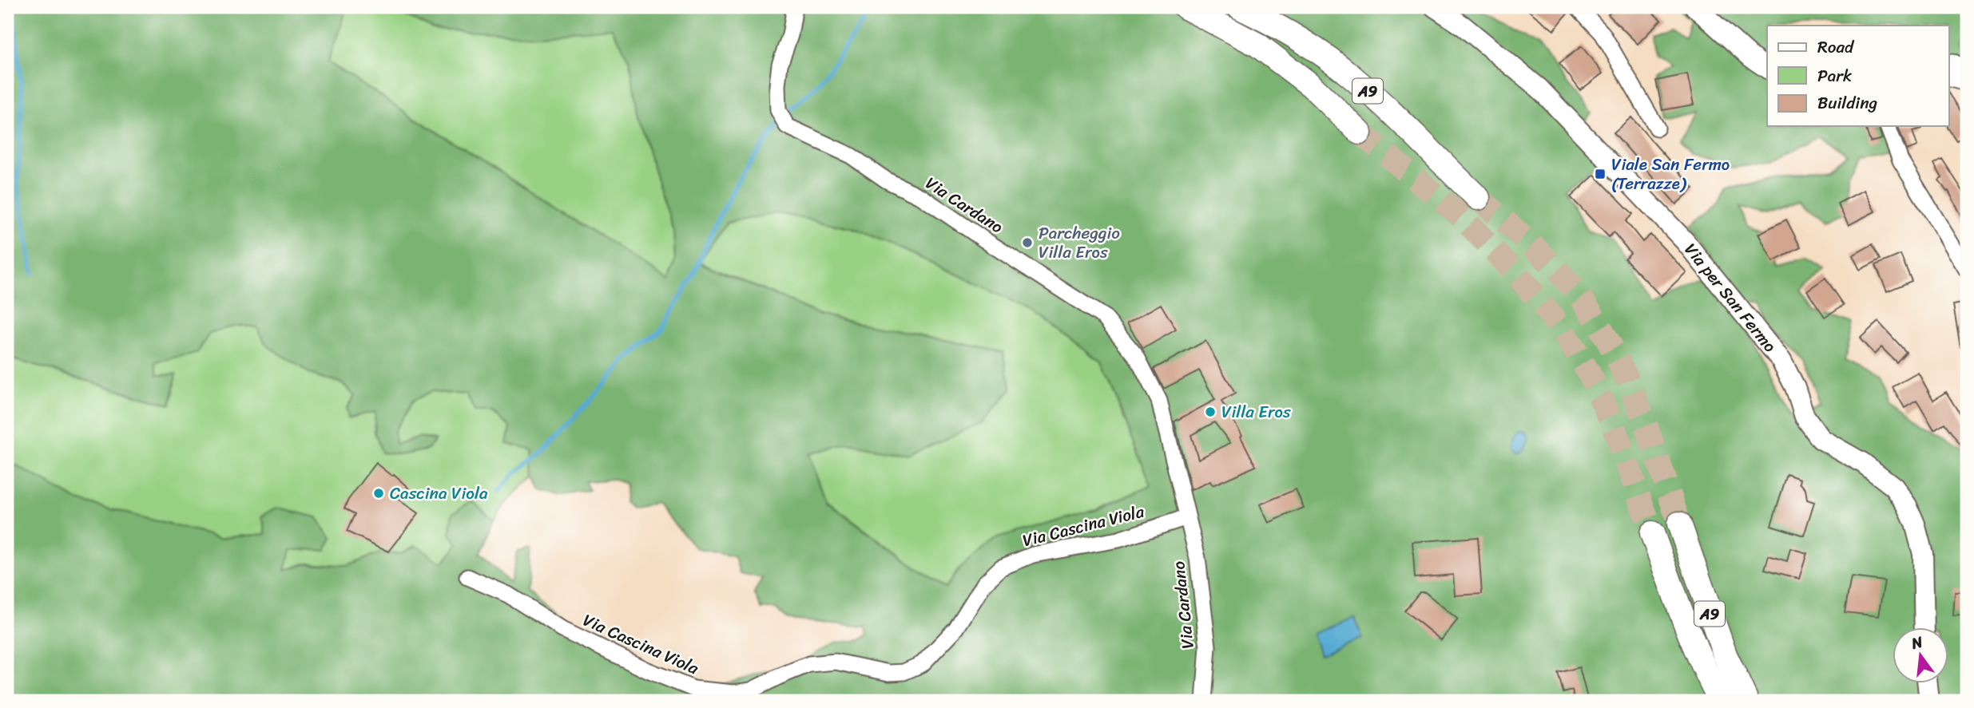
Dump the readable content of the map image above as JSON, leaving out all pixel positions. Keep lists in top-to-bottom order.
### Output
{
  "streets": {
    "highway": ["A9"],
    "main road": ["Via per San Fermo"],
    "street": ["Via Cardano", "Via Cascina Viola"]
  },
  "crossings": [
    ["Via Cardano", "Via Cascina Viola"]
  ],
  "places": {
    "transit": ["Viale San Fermo (Terrazze)"],
    "other": ["Parcheggio Villa Eros", "Villa Eros", "Cascina Viola"]
  },
  "legend": ["Road", "Park", "Building"],
  "north": "top"
}
